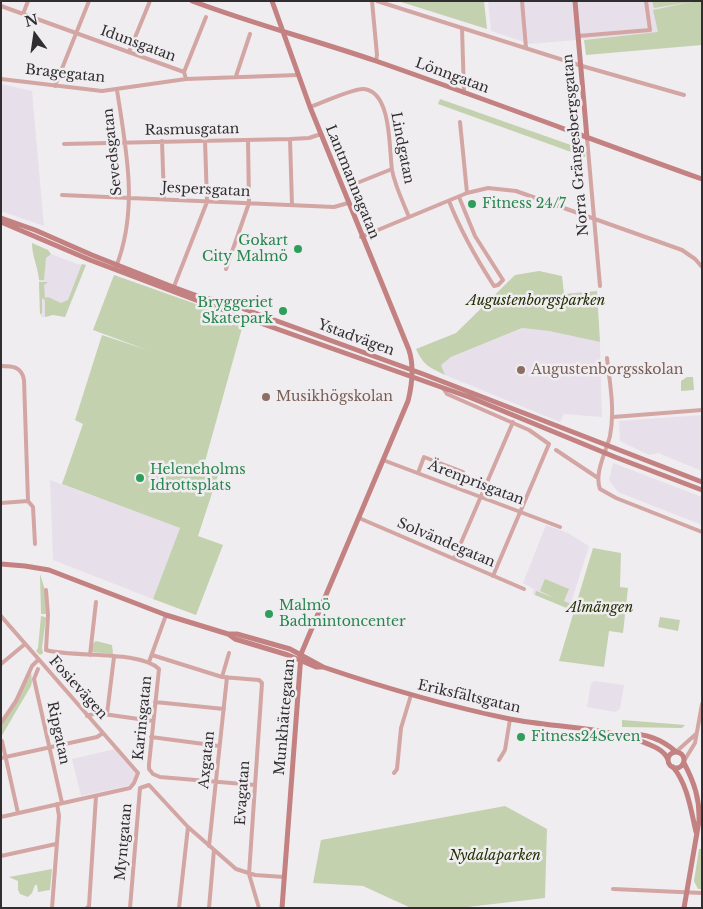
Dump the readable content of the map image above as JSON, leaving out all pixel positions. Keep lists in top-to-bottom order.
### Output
{
  "streets": {
    "street": [
      "Idunsgatan",
      "Bragegatan",
      "Lönngatan",
      "Rasmusgatan",
      "Norra Grängesbergsgatan",
      "Lindgatan",
      "Sevedsgatan",
      "Lantmannagatan",
      "Jespersgatan",
      "Ystadvägen",
      "Ärenprisgatan",
      "Solvändegatan",
      "Fosievägen",
      "Eriksfältsgatan",
      "Munkhättegatan",
      "Karinsgatan",
      "Ripgatan",
      "Axgatan",
      "Evagatan",
      "Myntgatan"
    ]
  },
  "crossings": [
    ["Idunsgatan", "Bragegatan"],
    ["Idunsgatan", "Lantmannagatan"],
    ["Bragegatan", "Sevedsgatan"],
    ["Lönngatan", "Norra Grängesbergsgatan"],
    ["Lönngatan", "Lantmannagatan"],
    ["Rasmusgatan", "Sevedsgatan"],
    ["Rasmusgatan", "Lantmannagatan"],
    ["Lindgatan", "Lantmannagatan"],
    ["Sevedsgatan", "Jespersgatan"],
    ["Sevedsgatan", "Ystadvägen"],
    ["Lantmannagatan", "Jespersgatan"],
    ["Lantmannagatan", "Ystadvägen"],
    ["Lantmannagatan", "Munkhättegatan"],
    ["Ystadvägen", "Ärenprisgatan"],
    ["Ystadvägen", "Munkhättegatan"],
    ["Ärenprisgatan", "Munkhättegatan"],
    ["Solvändegatan", "Munkhättegatan"],
    ["Eriksfältsgatan", "Munkhättegatan"],
    ["Eriksfältsgatan", "Karinsgatan"],
    ["Karinsgatan", "Axgatan"],
    ["Axgatan", "Evagatan"]
  ],
  "parks": ["Augustenborgsparken", "Almängen", "Nydalaparken"],
  "places": [
    "Fitness 24/7",
    "Gokart City Malmö",
    "Bryggeriet Skatepark",
    "Augustenborgsskolan",
    "Musikhögskolan",
    "Heleneholms Idrottsplats",
    "Malmö Badmintoncenter",
    "Fitness24Seven"
  ],
  "north": "top"
}
